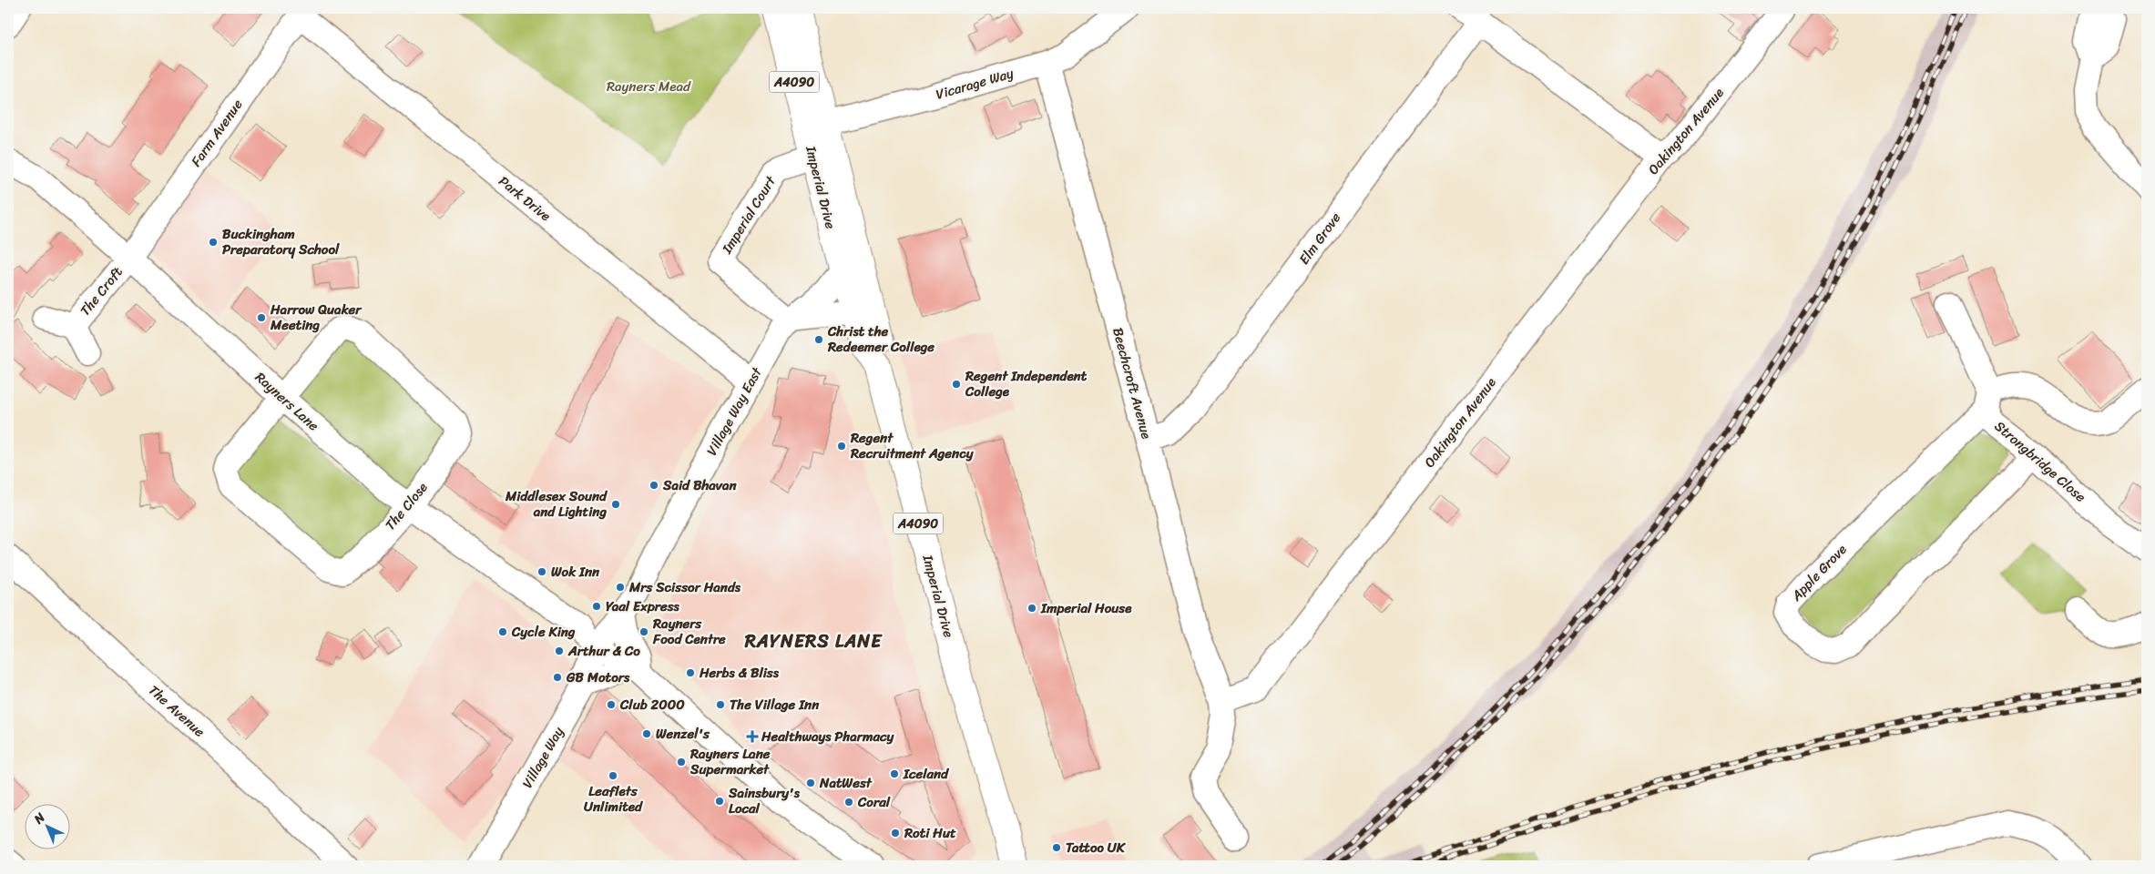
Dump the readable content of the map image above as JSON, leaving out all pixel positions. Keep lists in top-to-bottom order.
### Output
{
  "streets": {
    "main road": ["A4090", "Imperial Drive"],
    "street": [
      "Vicarage Way",
      "Oakington Avenue",
      "Farm Avenue",
      "Park Drive",
      "Imperial Court",
      "Elm Grove",
      "The Croft",
      "Beechcroft Avenue",
      "Rayners Lane",
      "Village Way East",
      "Strongbridge Close",
      "The Close",
      "Apple Grove",
      "The Avenue",
      "Village Way"
    ]
  },
  "crossings": [
    ["Vicarage Way", "Imperial Drive"],
    ["Vicarage Way", "Beechcroft Avenue"],
    ["Oakington Avenue", "Beechcroft Avenue"],
    ["Farm Avenue", "Park Drive"],
    ["Farm Avenue", "The Croft"],
    ["Farm Avenue", "Rayners Lane"],
    ["Imperial Drive", "Imperial Court"],
    ["Imperial Drive", "Village Way East"],
    ["Park Drive", "Village Way East"],
    ["Imperial Court", "Village Way East"],
    ["Elm Grove", "Beechcroft Avenue"],
    ["The Croft", "Rayners Lane"],
    ["Rayners Lane", "Village Way East"],
    ["Rayners Lane", "The Close"],
    ["Rayners Lane", "Village Way"],
    ["Village Way East", "Village Way"],
    ["Strongbridge Close", "Apple Grove"]
  ],
  "districts": ["RAYNERS LANE"],
  "parks": ["Rayners Mead"],
  "places": {
    "other": [
      "Buckingham Preparatory School",
      "Harrow Quaker Meeting",
      "Christ the Redeemer College",
      "Regent Independent College",
      "Regent Recruitment Agency",
      "Said Bhavan",
      "Middlesex Sound and Lighting",
      "Wok Inn",
      "Mrs Scissor Hands",
      "Yaal Express",
      "Imperial House",
      "Cycle King",
      "Rayners Food Centre",
      "Arthur & Co",
      "Herbs & Bliss",
      "GB Motors",
      "Club 2000",
      "The Village Inn",
      "Wenzel's",
      "Rayners Lane Supermarket",
      "Iceland",
      "Leaflets Unlimited",
      "NatWest",
      "Sainsbury's Local",
      "Coral",
      "Roti Hut",
      "Tattoo UK"
    ],
    "health": ["Healthways Pharmacy"]
  },
  "north": "top left"
}
